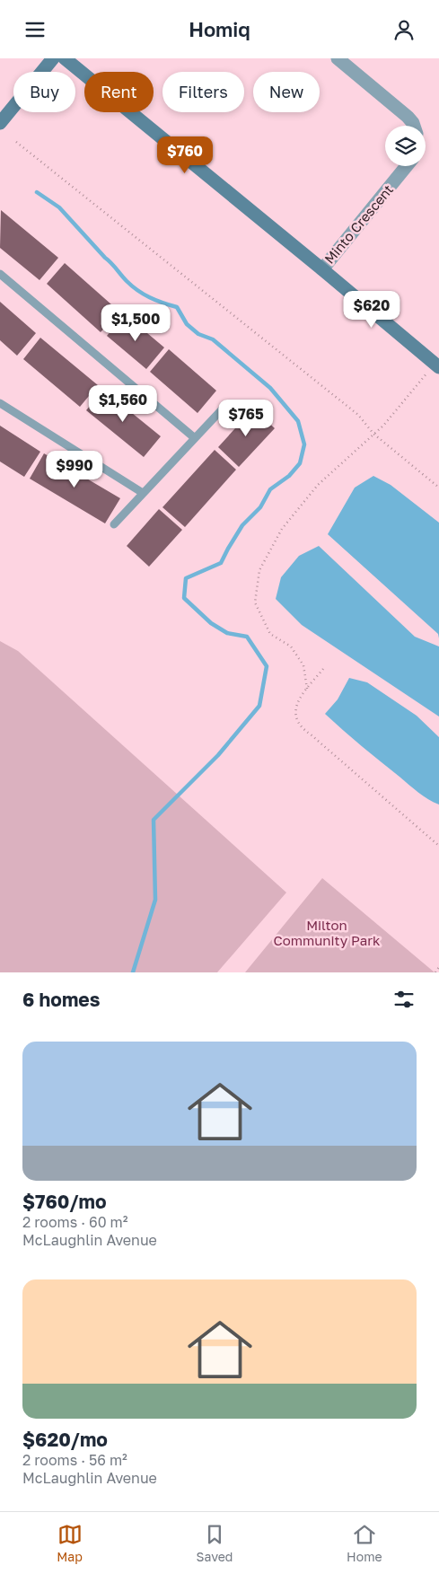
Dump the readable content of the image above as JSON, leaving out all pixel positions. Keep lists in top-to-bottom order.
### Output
{
  "streets": {
    "street": ["Minto Crescent"]
  },
  "parks": ["Milton Community Park"],
  "page": {
    "header": "Homiq",
    "chip": [
      "Buy",
      "Rent",
      "Filters",
      "New"
    ],
    "price": [
      "$760",
      "$620",
      "$1,500",
      "$1,560",
      "$765",
      "$990"
    ],
    "heading": "6 homes",
    "list": [
      {
        "name": "$760/mo",
        "note": "2 rooms · 60 m² · McLaughlin Avenue"
      },
      {
        "name": "$620/mo",
        "note": "2 rooms · 56 m² · McLaughlin Avenue"
      }
    ],
    "tabs": ["Map", "Saved", "Home"]
  }
}
